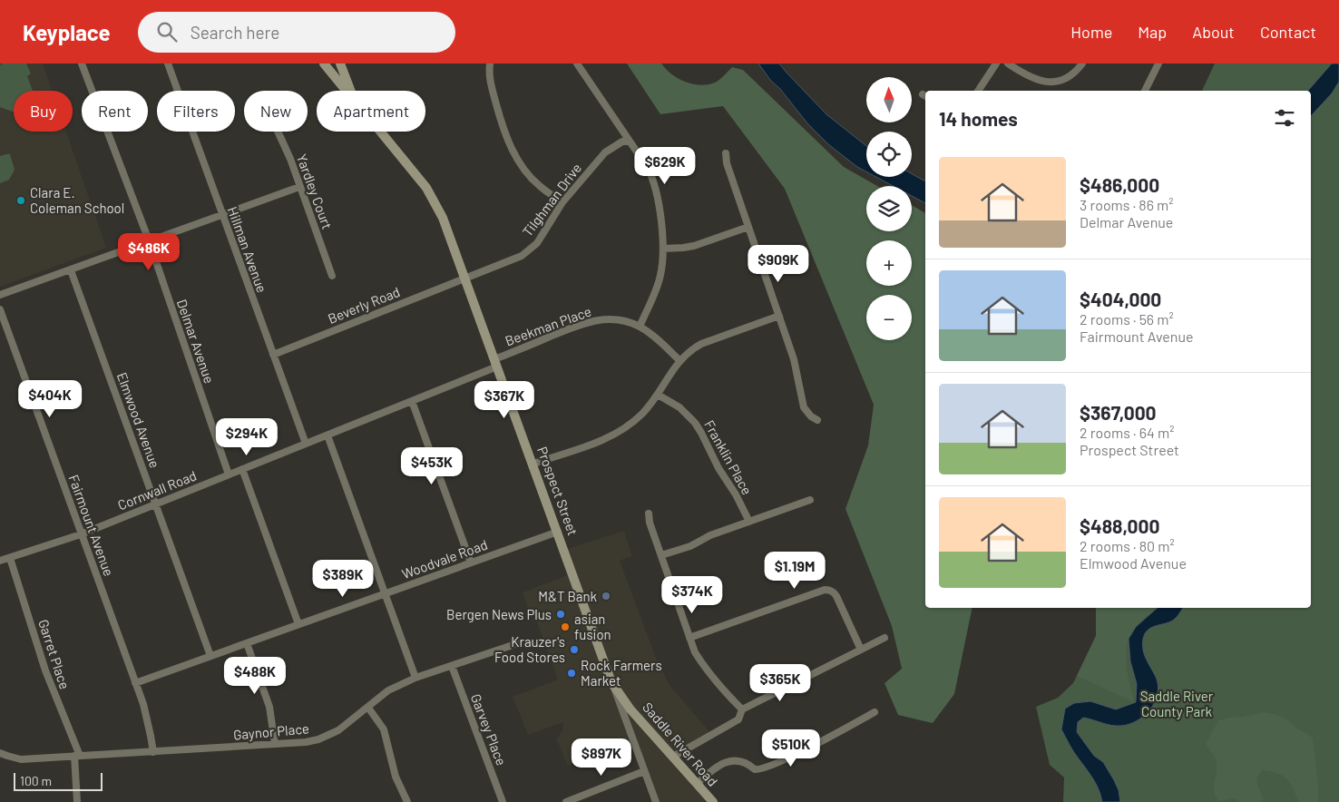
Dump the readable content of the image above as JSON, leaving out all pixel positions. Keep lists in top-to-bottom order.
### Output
{
  "streets": {
    "main road": ["Prospect Street", "Saddle River Road"],
    "street": [
      "Yardley Court",
      "Tilghman Drive",
      "Hillman Avenue",
      "Beverly Road",
      "Beekman Place",
      "Delmar Avenue",
      "Elmwood Avenue",
      "Franklin Place",
      "Cornwall Road",
      "Fairmount Avenue",
      "Woodvale Road",
      "Garret Place",
      "Garvey Place",
      "Gaynor Place"
    ]
  },
  "crossings": [
    ["Tilghman Drive", "Beverly Road"],
    ["Tilghman Drive", "Prospect Street"],
    ["Hillman Avenue", "Beverly Road"],
    ["Hillman Avenue", "Cornwall Road"],
    ["Beverly Road", "Prospect Street"],
    ["Beekman Place", "Cornwall Road"],
    ["Beekman Place", "Prospect Street"],
    ["Delmar Avenue", "Cornwall Road"],
    ["Elmwood Avenue", "Cornwall Road"],
    ["Elmwood Avenue", "Woodvale Road"],
    ["Cornwall Road", "Prospect Street"],
    ["Cornwall Road", "Fairmount Avenue"],
    ["Cornwall Road", "Garret Place"],
    ["Prospect Street", "Woodvale Road"],
    ["Prospect Street", "Saddle River Road"],
    ["Fairmount Avenue", "Woodvale Road"],
    ["Fairmount Avenue", "Gaynor Place"],
    ["Garret Place", "Gaynor Place"],
    ["Garvey Place", "Gaynor Place"]
  ],
  "parks": ["Saddle River County Park"],
  "places": [
    "Clara E. Coleman School",
    "M&T Bank",
    "Bergen News Plus",
    "asian fusion",
    "Krauzer's Food Stores",
    "Rock Farmers Market"
  ],
  "scale_bar": "100 m",
  "north": "top",
  "page": {
    "header": "Keyplace",
    "search": "Search here",
    "nav": [
      "Home",
      "Map",
      "About",
      "Contact"
    ],
    "map_buttons": ["+", "−"],
    "chip": [
      "Buy",
      "Rent",
      "Filters",
      "New",
      "Apartment"
    ],
    "heading": "14 homes",
    "list": [
      {
        "name": "$486,000",
        "note": "3 rooms · 86 m² · Delmar Avenue"
      },
      {
        "name": "$404,000",
        "note": "2 rooms · 56 m² · Fairmount Avenue"
      },
      {
        "name": "$367,000",
        "note": "2 rooms · 64 m² · Prospect Street"
      },
      {
        "name": "$488,000",
        "note": "2 rooms · 80 m² · Elmwood Avenue"
      }
    ],
    "price": [
      "$629K",
      "$486K",
      "$909K",
      "$404K",
      "$367K",
      "$294K",
      "$453K",
      "$1.19M",
      "$389K",
      "$374K",
      "$488K",
      "$365K",
      "$510K",
      "$897K"
    ],
    "scale": "100 m"
  }
}
